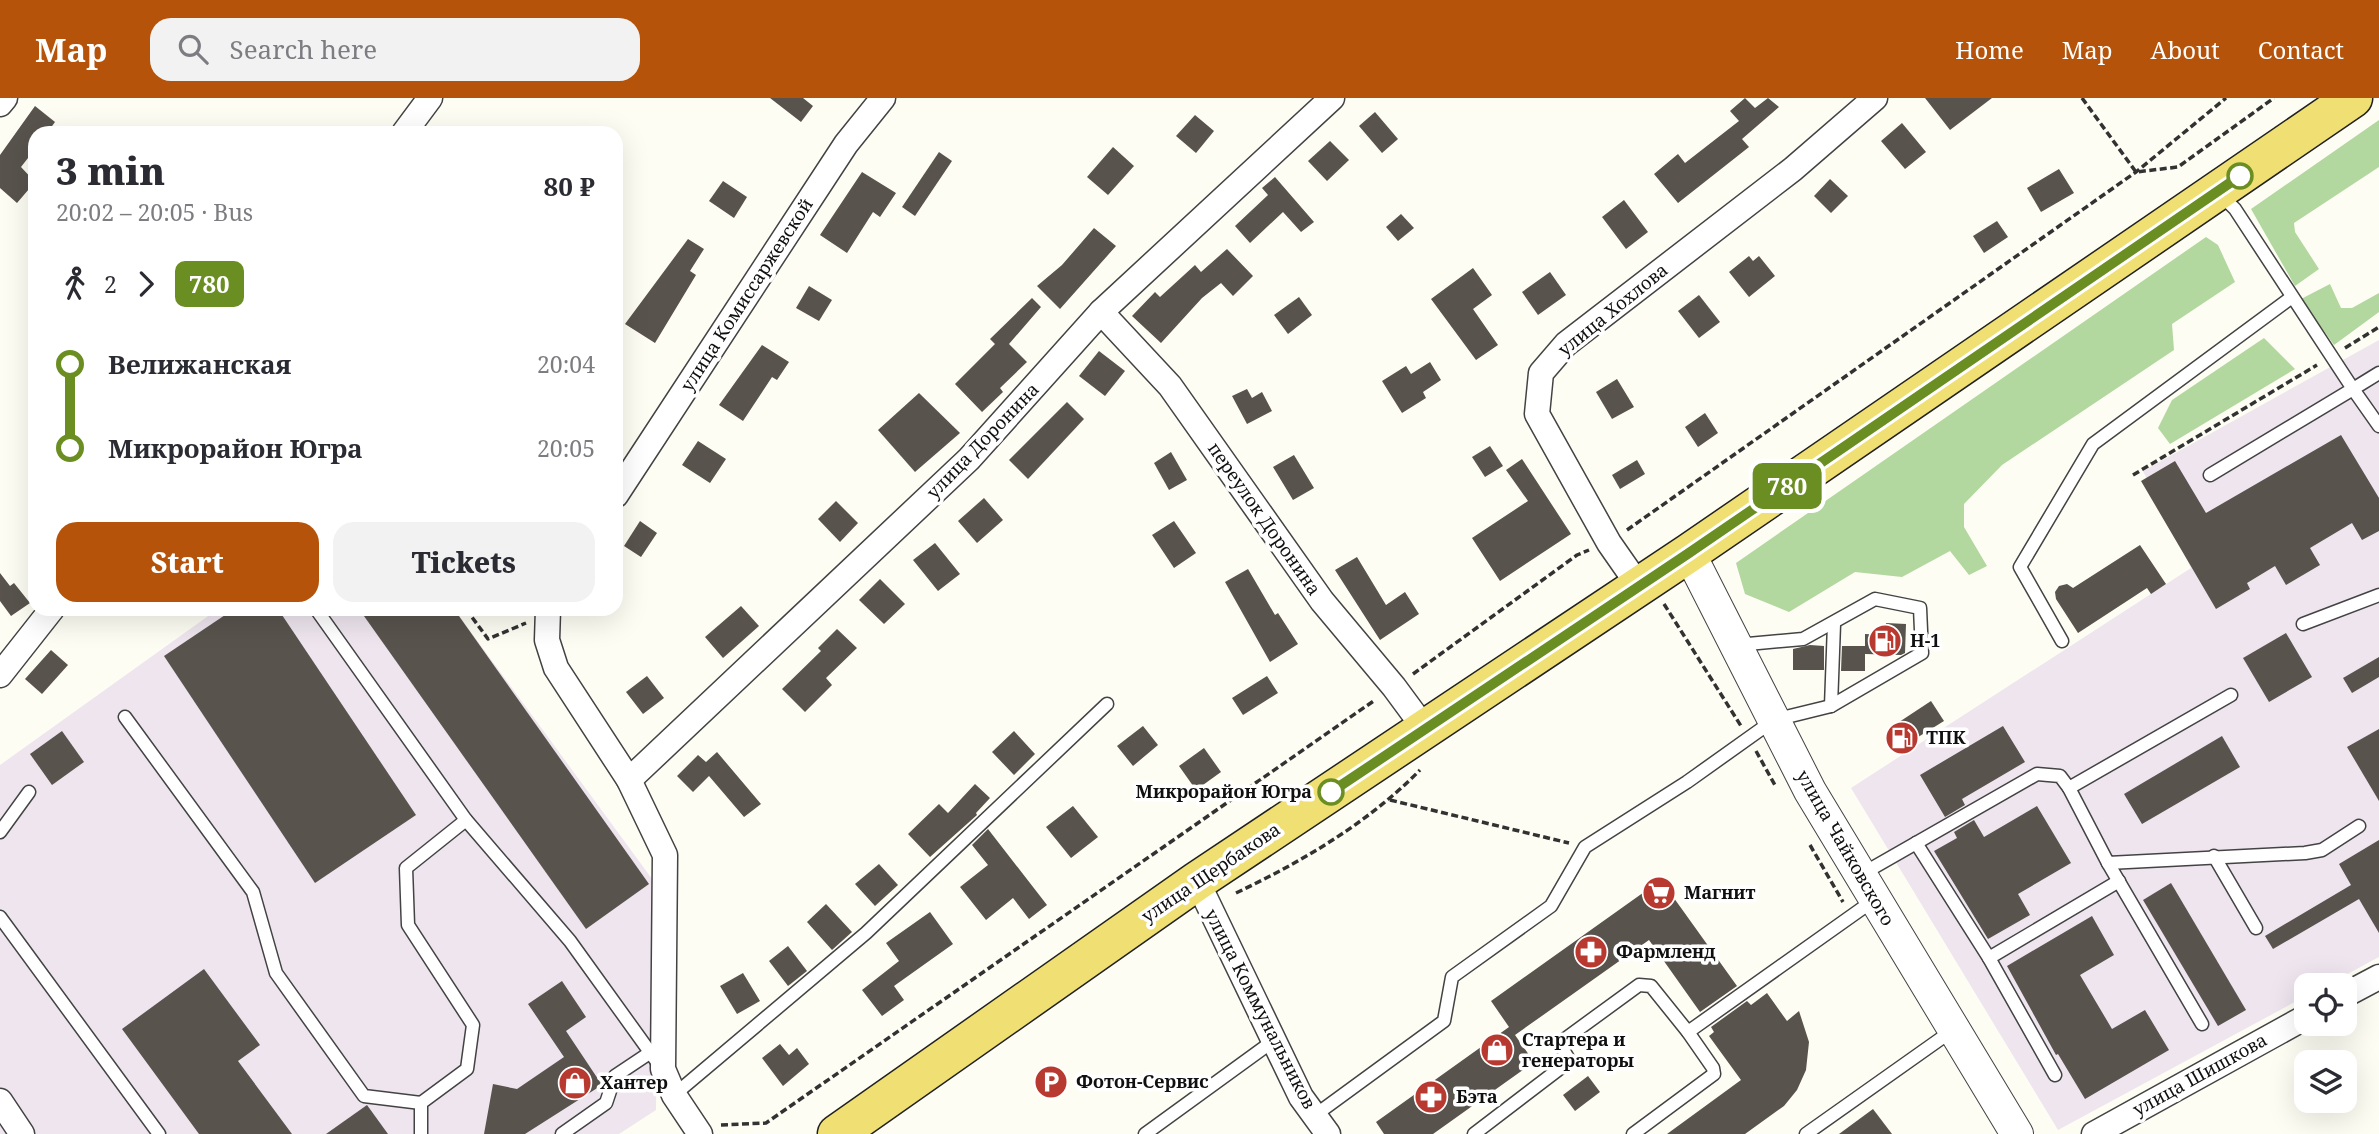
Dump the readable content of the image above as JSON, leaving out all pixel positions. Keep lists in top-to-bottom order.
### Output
{
  "streets": {
    "main road": ["улица Щербакова"],
    "street": [
      "улица Комиссаржевской",
      "улица Хохлова",
      "улица Доронина",
      "переулок Доронина",
      "улица Чайковского",
      "улица Коммунальников",
      "улица Шишкова"
    ]
  },
  "crossings": [
    ["улица Хохлова", "улица Щербакова"],
    ["улица Доронина", "переулок Доронина"],
    ["переулок Доронина", "улица Щербакова"],
    ["улица Чайковского", "улица Щербакова"],
    ["улица Щербакова", "улица Коммунальников"]
  ],
  "places": {
    "fuel station": ["Н-1", "ТПК"],
    "other": ["Микрорайон Югра"],
    "supermarket": ["Магнит"],
    "pharmacy": ["Фармленд", "Бэта"],
    "shop": ["Стартера и генераторы", "Хантер"],
    "parking": ["Фотон-Сервис"]
  },
  "lines": ["bus line 780"],
  "page": {
    "header": "Map",
    "search": "Search here",
    "nav": [
      "Home",
      "Map",
      "About",
      "Contact"
    ],
    "on_map": "780",
    "heading": ["3 min", "20:02 – 20:05 · Bus", "80 ₽"],
    "legs": ["2", "780"],
    "list": [
      {
        "name": "Велижанская",
        "value": "20:04"
      },
      {
        "name": "Микрорайон Югра",
        "value": "20:05"
      }
    ],
    "buttons": ["Start", "Tickets"]
  }
}
